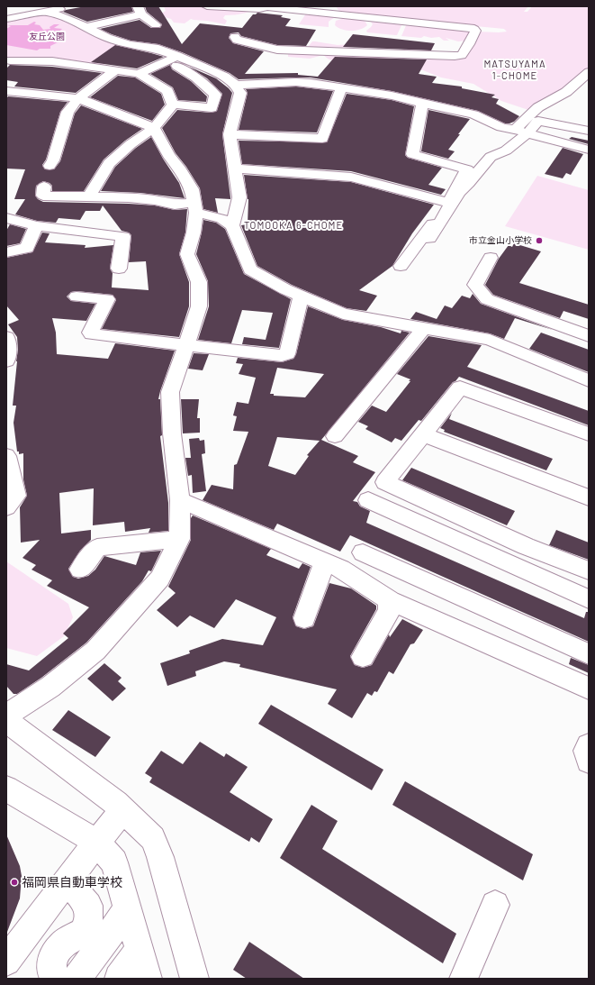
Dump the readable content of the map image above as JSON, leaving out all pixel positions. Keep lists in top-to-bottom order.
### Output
{
  "districts": ["MATSUYAMA 1-CHOME", "TOMOOKA 6-CHOME"],
  "parks": ["友丘公園"],
  "places": ["市立金山小学校", "福岡県自動車学校"]
}
